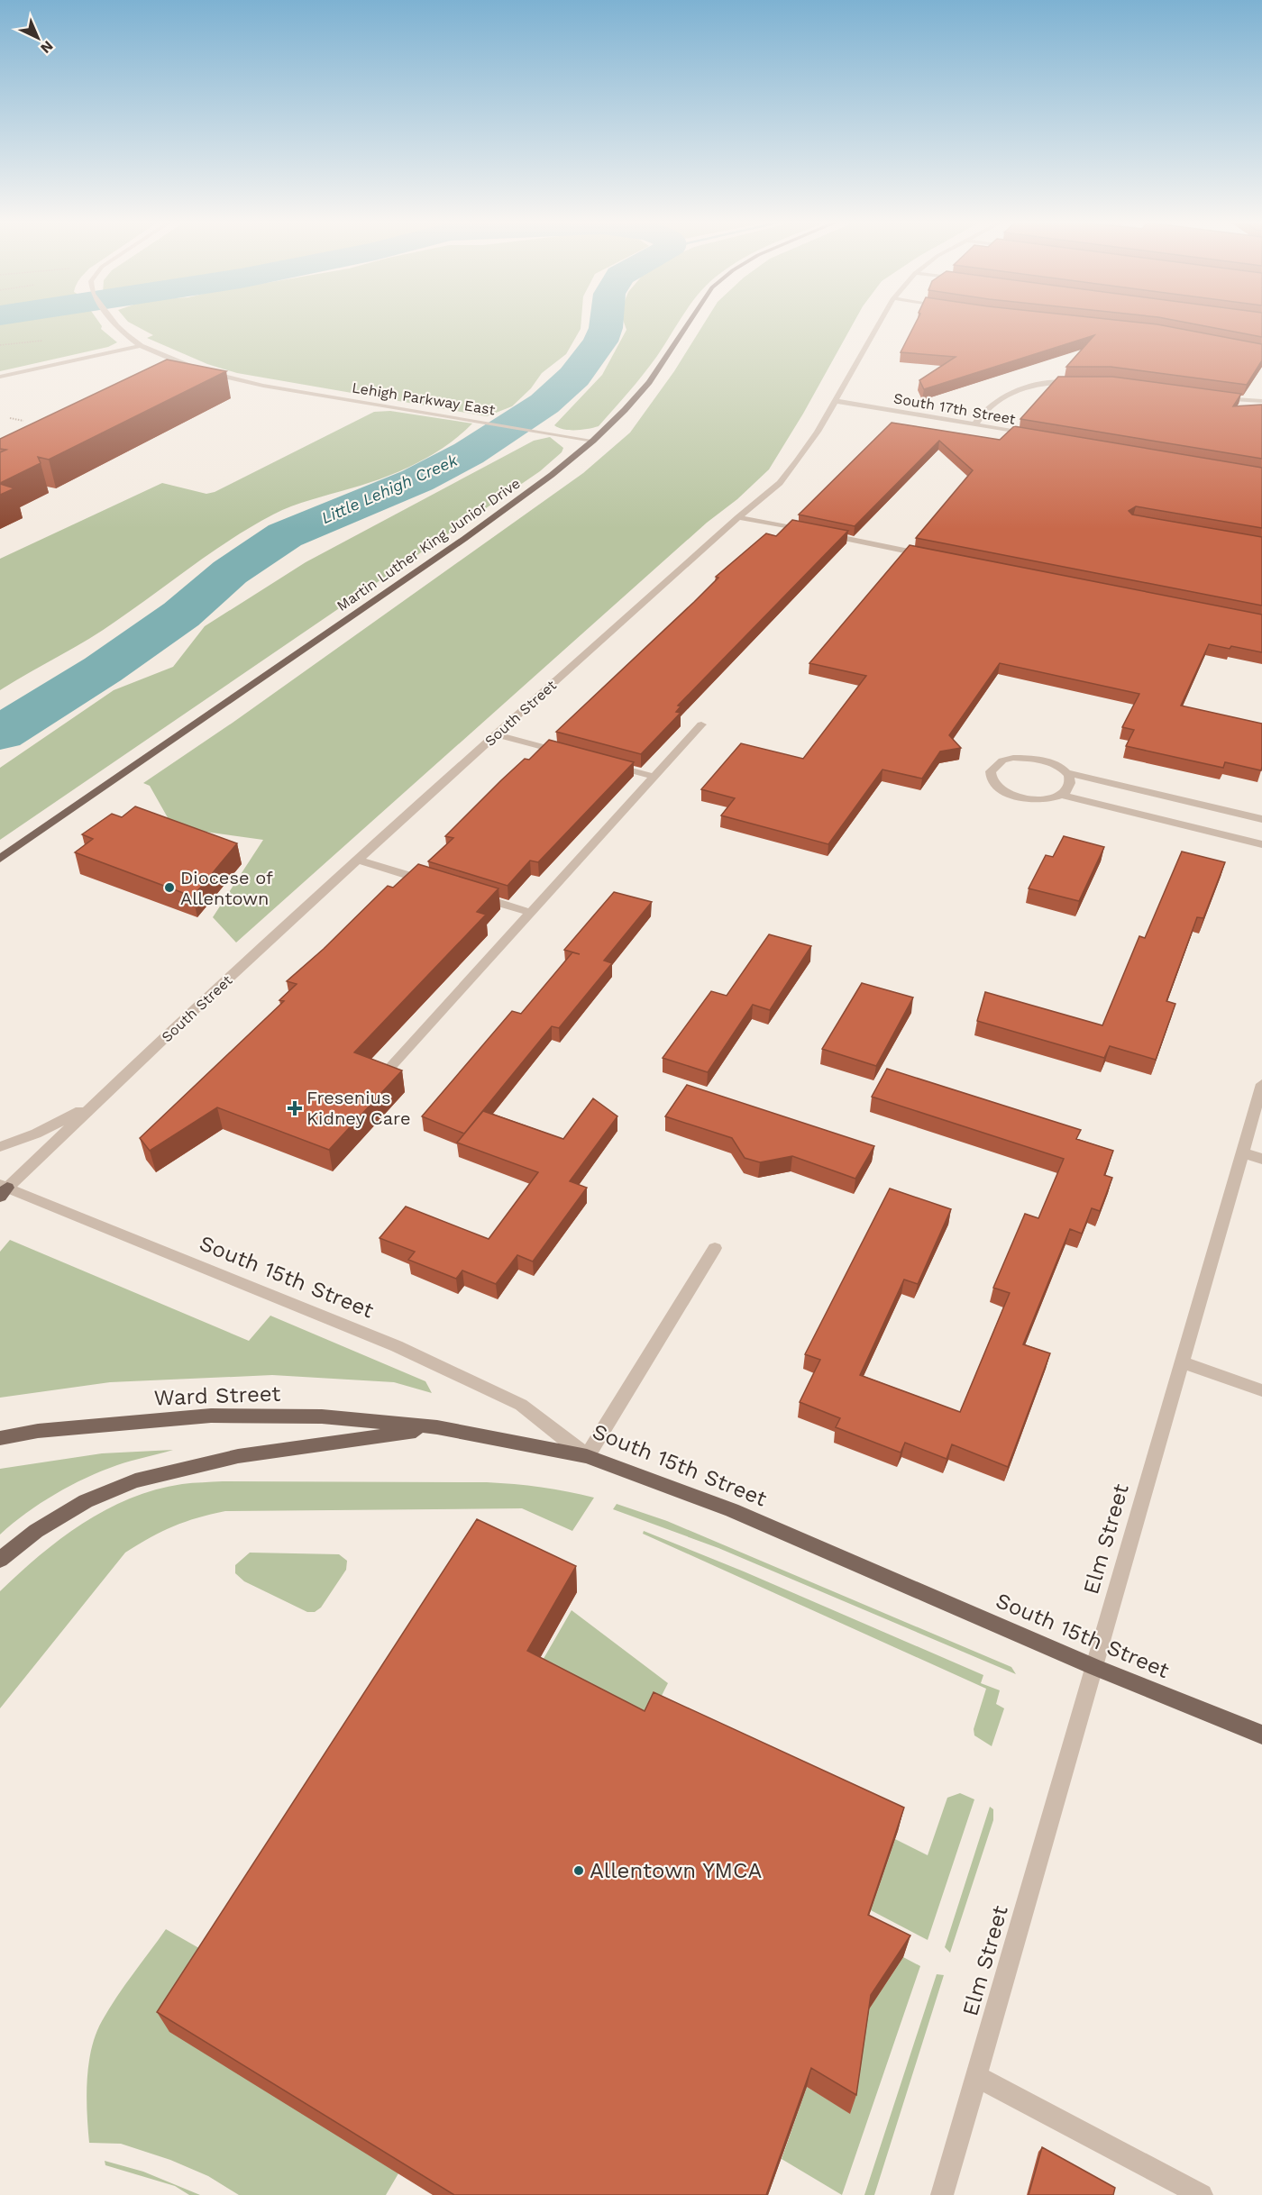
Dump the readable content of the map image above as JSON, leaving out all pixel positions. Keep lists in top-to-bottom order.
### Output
{
  "streets": {
    "main road": ["Martin Luther King Junior Drive", "South 15th Street", "Ward Street"],
    "street": [
      "Lehigh Parkway East",
      "South 17th Street",
      "South Street",
      "Elm Street"
    ]
  },
  "crossings": [
    ["Lehigh Parkway East", "Martin Luther King Junior Drive"],
    ["South 17th Street", "South Street"],
    ["South Street", "South 15th Street"],
    ["South 15th Street", "Elm Street"]
  ],
  "water": ["Little Lehigh Creek"],
  "places": {
    "other": ["Diocese of Allentown", "Allentown YMCA"],
    "health": ["Fresenius Kidney Care"]
  },
  "north": "bottom right"
}
